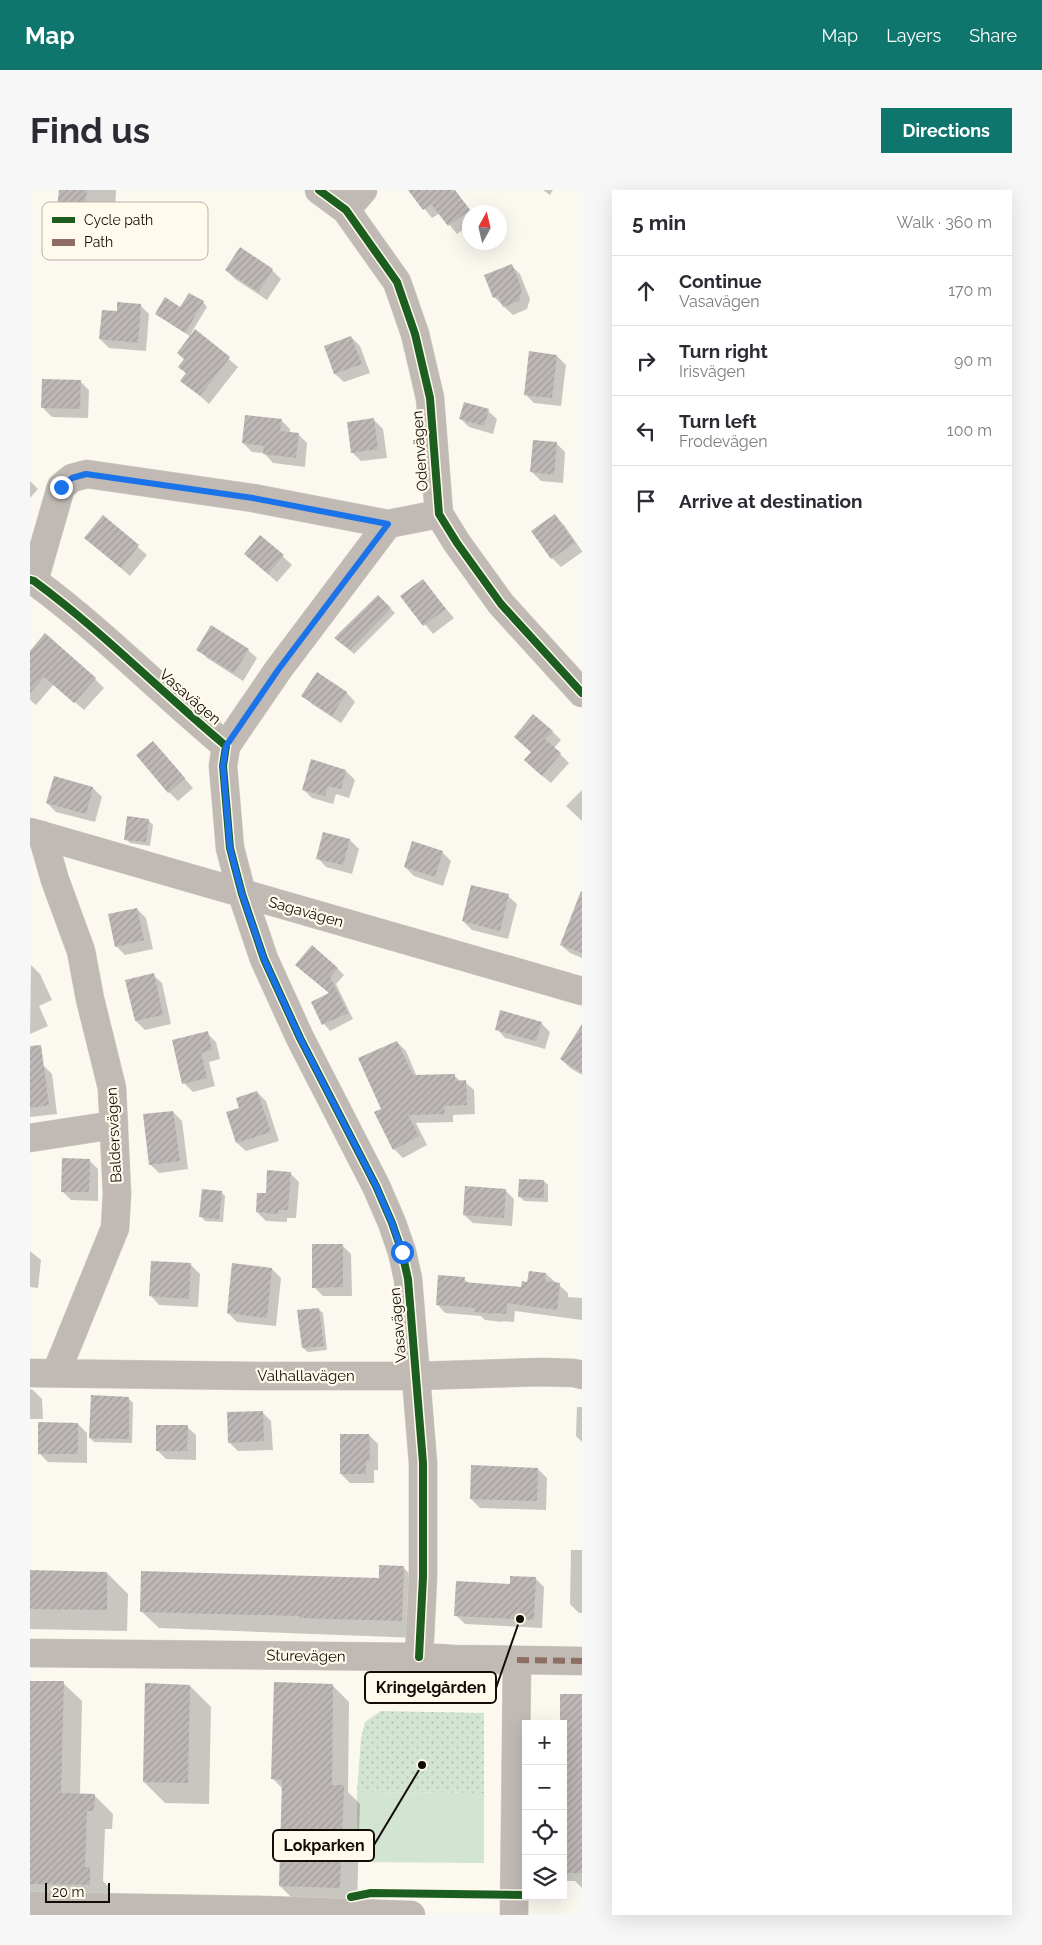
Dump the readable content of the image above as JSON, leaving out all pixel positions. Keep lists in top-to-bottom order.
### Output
{
  "streets": {
    "street": [
      "Odenvägen",
      "Vasavägen",
      "Sagavägen",
      "Baldersvägen",
      "Valhallavägen",
      "Sturevägen"
    ]
  },
  "crossings": [
    ["Vasavägen", "Sagavägen"],
    ["Vasavägen", "Valhallavägen"],
    ["Vasavägen", "Sturevägen"],
    ["Sagavägen", "Baldersvägen"],
    ["Baldersvägen", "Valhallavägen"]
  ],
  "places": ["Kringelgården", "Lokparken"],
  "legend": ["Cycle path", "Path"],
  "scale_bar": "20 m",
  "north": "top",
  "page": {
    "header": "Map",
    "nav": ["Map", "Layers", "Share"],
    "buttons": "Directions",
    "title": "Find us",
    "heading": ["5 min", "Walk · 360 m"],
    "list": [
      ["Continue", "Vasavägen", "170 m"],
      ["Turn right", "Irisvägen", "90 m"],
      ["Turn left", "Frodevägen", "100 m"],
      "Arrive at destination"
    ],
    "map_buttons": ["+", "−"],
    "scale": "20 m"
  }
}
